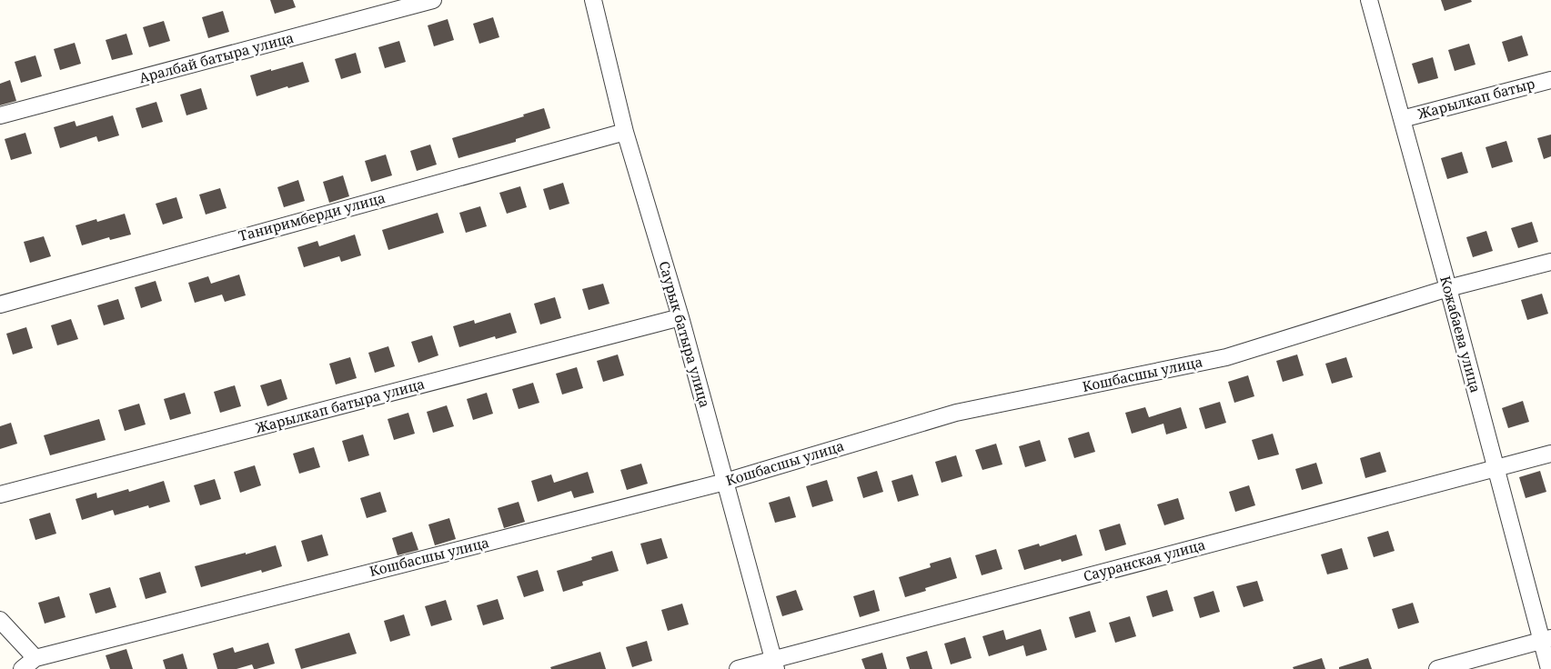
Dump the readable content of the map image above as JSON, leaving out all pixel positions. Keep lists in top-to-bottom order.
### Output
{
  "streets": {
    "street": [
      "Аралбай батыра улица",
      "Жарылкап батыр",
      "Таниримберди улица",
      "Саурык батыра улица",
      "Кожабаева улица",
      "Кошбасшы улица",
      "Жарылкап батыра улица",
      "Сауранская улица"
    ]
  },
  "crossings": [
    ["Жарылкап батыр", "Кожабаева улица"],
    ["Таниримберди улица", "Саурык батыра улица"],
    ["Саурык батыра улица", "Кошбасшы улица"],
    ["Саурык батыра улица", "Жарылкап батыра улица"],
    ["Саурык батыра улица", "Сауранская улица"],
    ["Кожабаева улица", "Кошбасшы улица"],
    ["Кожабаева улица", "Сауранская улица"]
  ]
}
